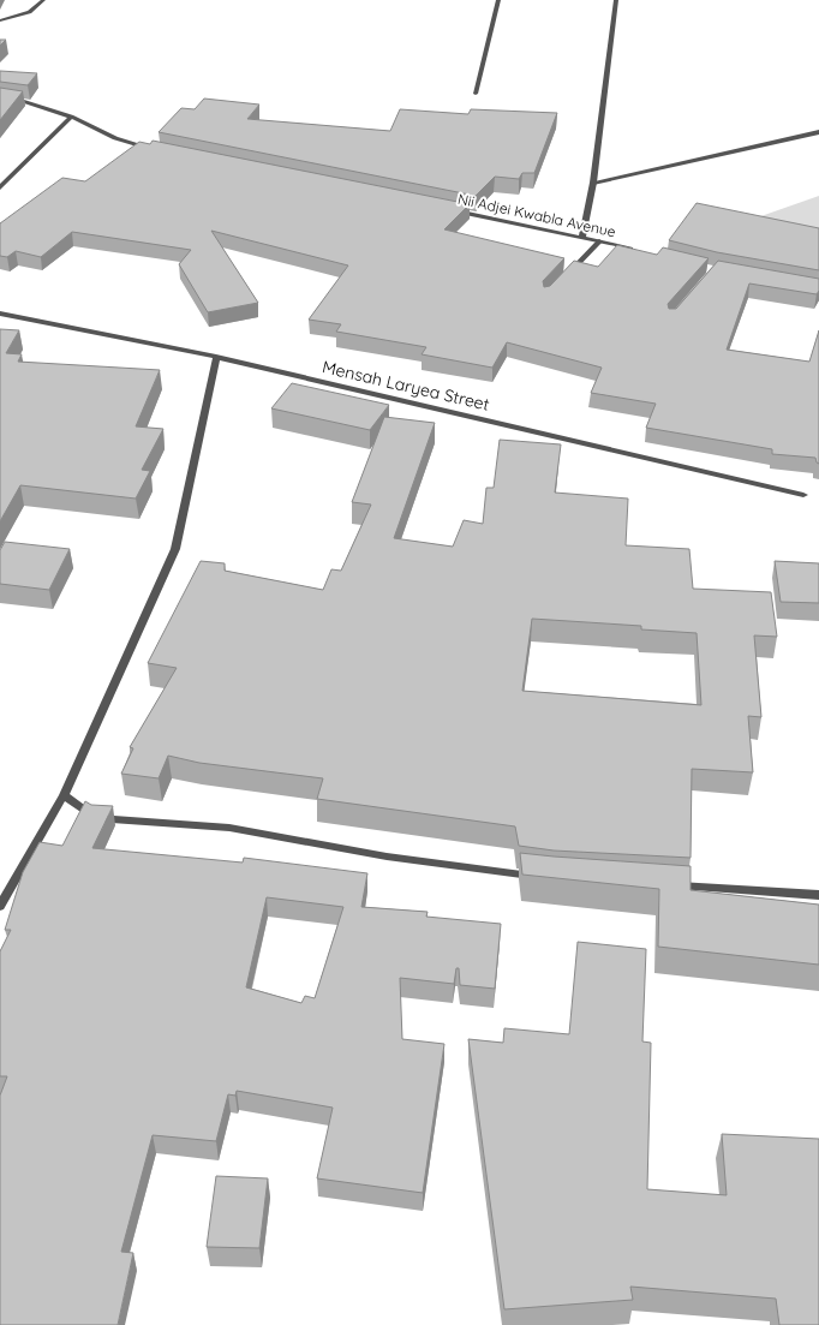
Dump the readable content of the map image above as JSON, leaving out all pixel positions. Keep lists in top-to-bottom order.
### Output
{
  "streets": {
    "street": ["Nii Adjei Kwabla Avenue", "Mensah Laryea Street"]
  }
}
